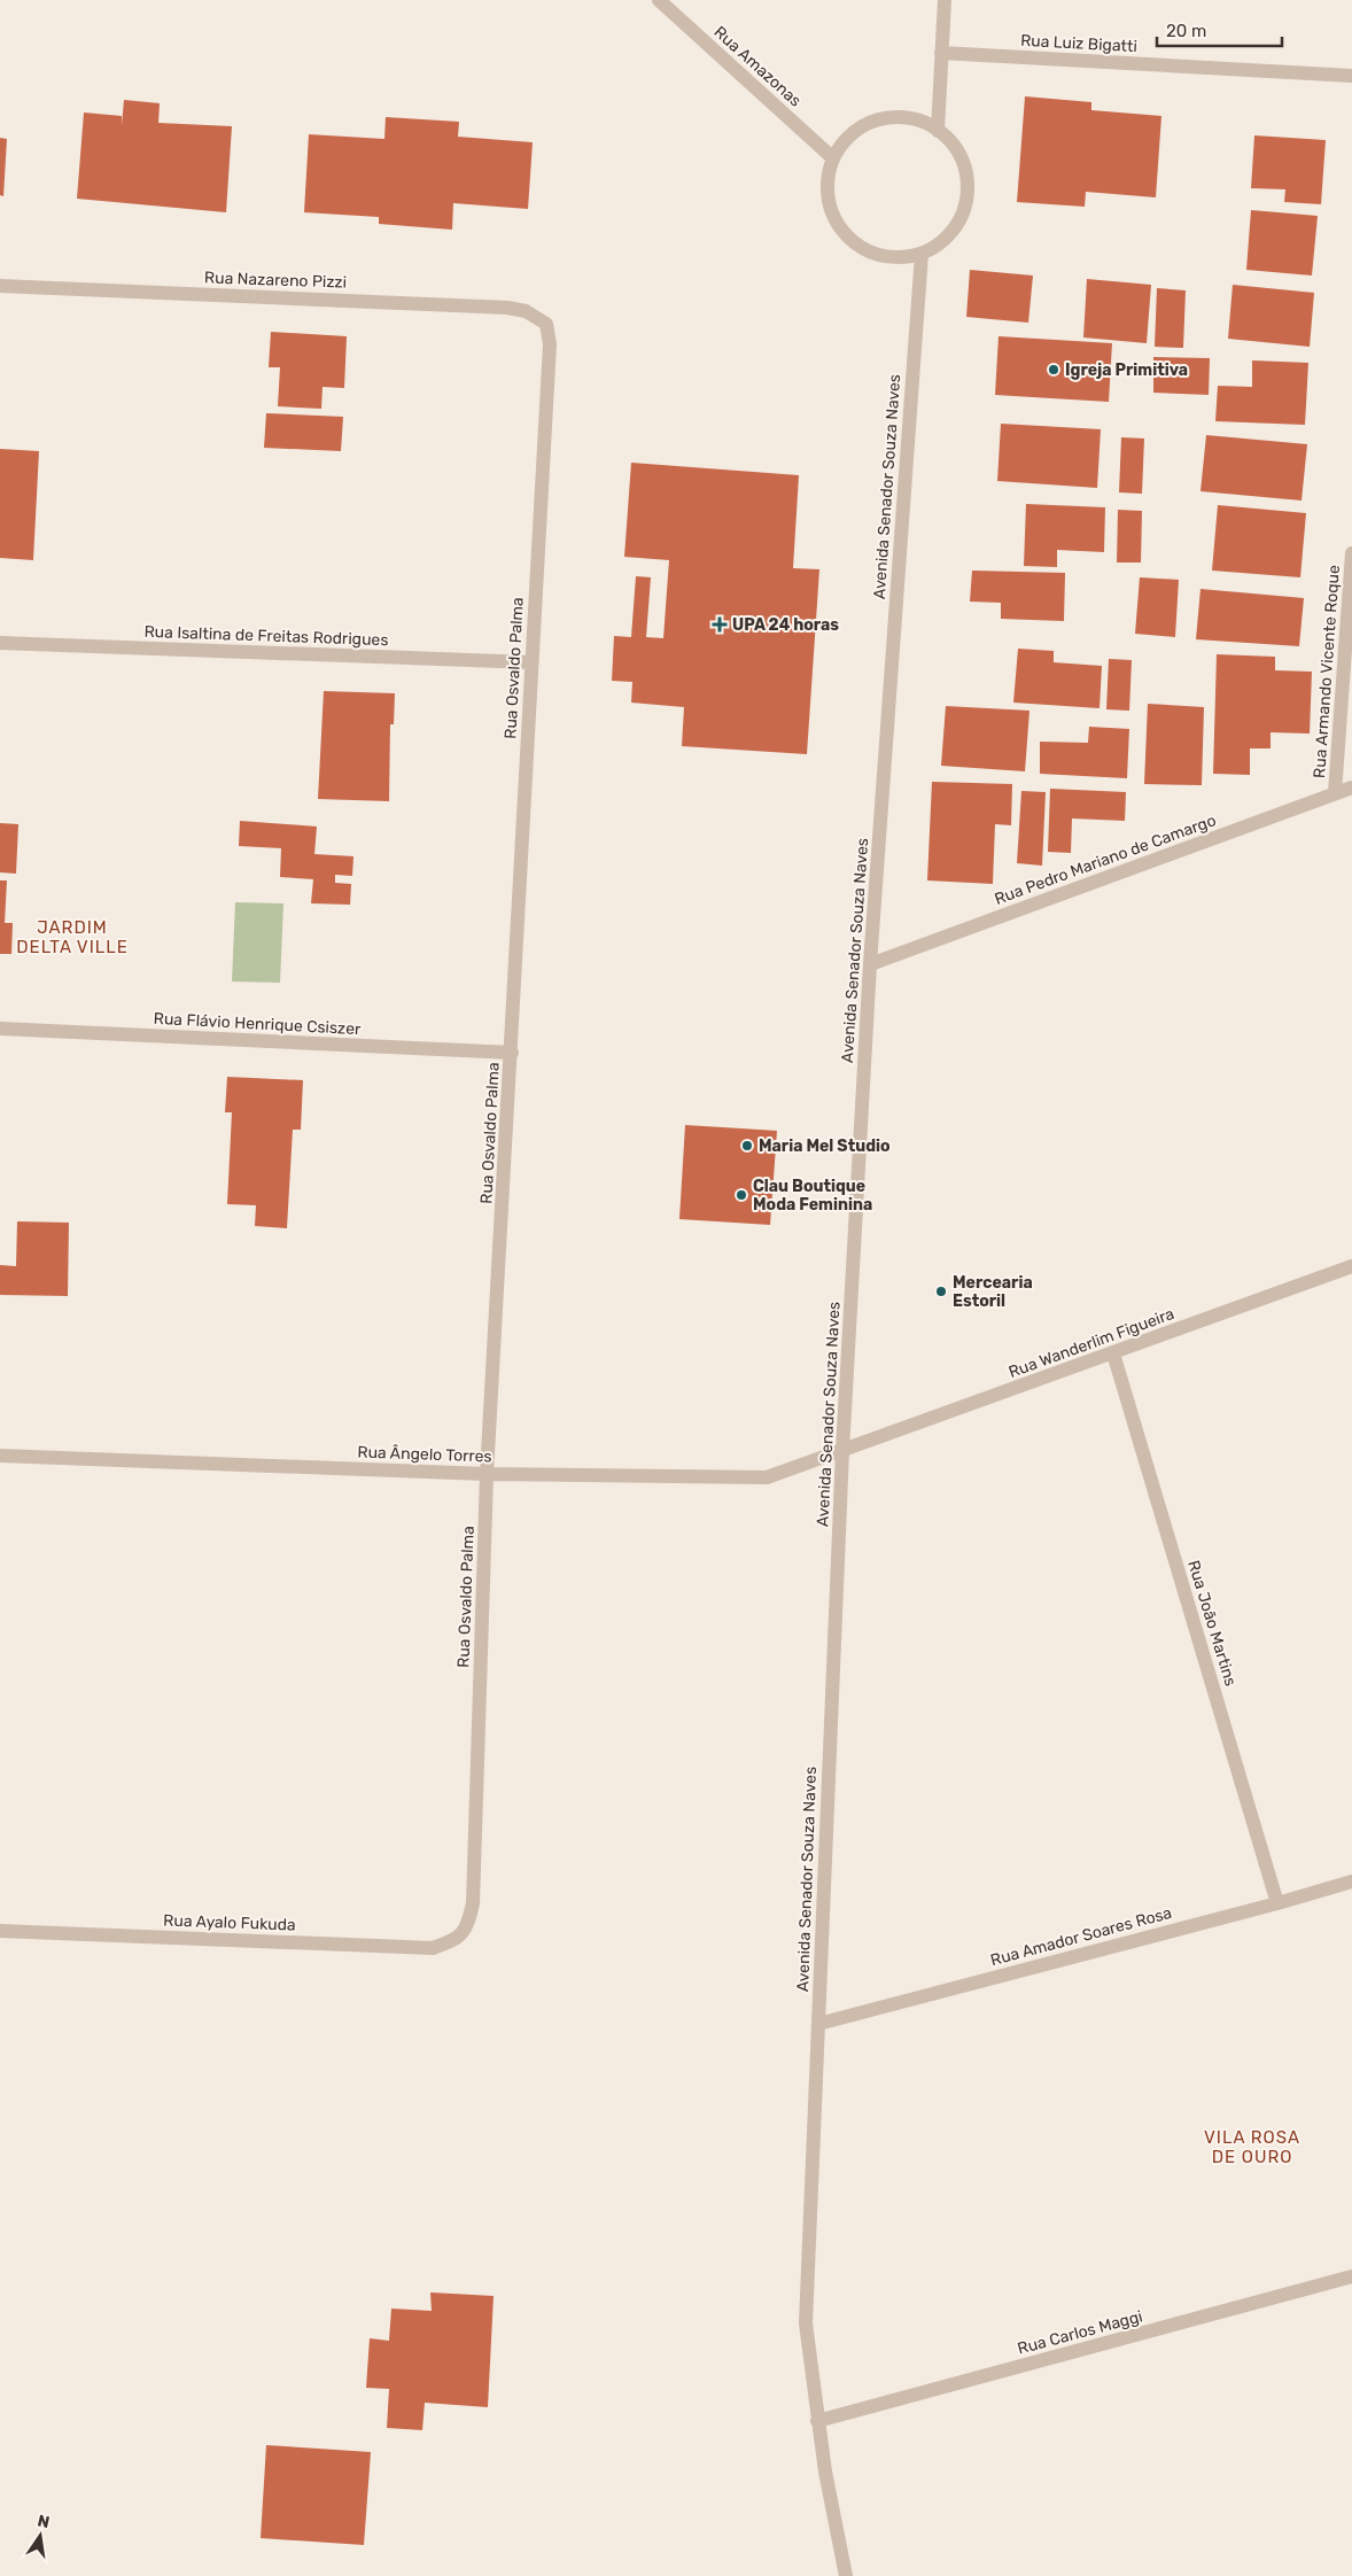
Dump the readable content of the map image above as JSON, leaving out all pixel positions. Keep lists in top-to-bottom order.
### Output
{
  "streets": {
    "street": [
      "Rua Luiz Bigatti",
      "Rua Amazonas",
      "Rua Nazareno Pizzi",
      "Avenida Senador Souza Naves",
      "Rua Isaltina de Freitas Rodrigues",
      "Rua Osvaldo Palma",
      "Rua Armando Vicente Roque",
      "Rua Pedro Mariano de Camargo",
      "Rua Flávio Henrique Csiszer",
      "Rua Wanderlim Figueira",
      "Rua Ângelo Torres",
      "Rua João Martins",
      "Rua Ayalo Fukuda",
      "Rua Amador Soares Rosa",
      "Rua Carlos Maggi"
    ]
  },
  "crossings": [
    ["Rua Amazonas", "Avenida Senador Souza Naves"],
    ["Rua Nazareno Pizzi", "Rua Osvaldo Palma"],
    ["Avenida Senador Souza Naves", "Rua Pedro Mariano de Camargo"],
    ["Avenida Senador Souza Naves", "Rua Wanderlim Figueira"],
    ["Avenida Senador Souza Naves", "Rua Ângelo Torres"],
    ["Avenida Senador Souza Naves", "Rua Amador Soares Rosa"],
    ["Avenida Senador Souza Naves", "Rua Carlos Maggi"],
    ["Rua Isaltina de Freitas Rodrigues", "Rua Osvaldo Palma"],
    ["Rua Osvaldo Palma", "Rua Flávio Henrique Csiszer"],
    ["Rua Osvaldo Palma", "Rua Ângelo Torres"],
    ["Rua Osvaldo Palma", "Rua Ayalo Fukuda"],
    ["Rua Armando Vicente Roque", "Rua Pedro Mariano de Camargo"],
    ["Rua Wanderlim Figueira", "Rua Ângelo Torres"],
    ["Rua Wanderlim Figueira", "Rua João Martins"],
    ["Rua João Martins", "Rua Amador Soares Rosa"]
  ],
  "districts": ["JARDIM DELTA VILLE", "VILA ROSA DE OURO"],
  "places": {
    "other": [
      "Igreja Primitiva",
      "Maria Mel Studio",
      "Clau Boutique Moda Feminina",
      "Mercearia Estoril"
    ],
    "health": ["UPA 24 horas"]
  },
  "scale_bar": "20 m",
  "north": "top"
}
